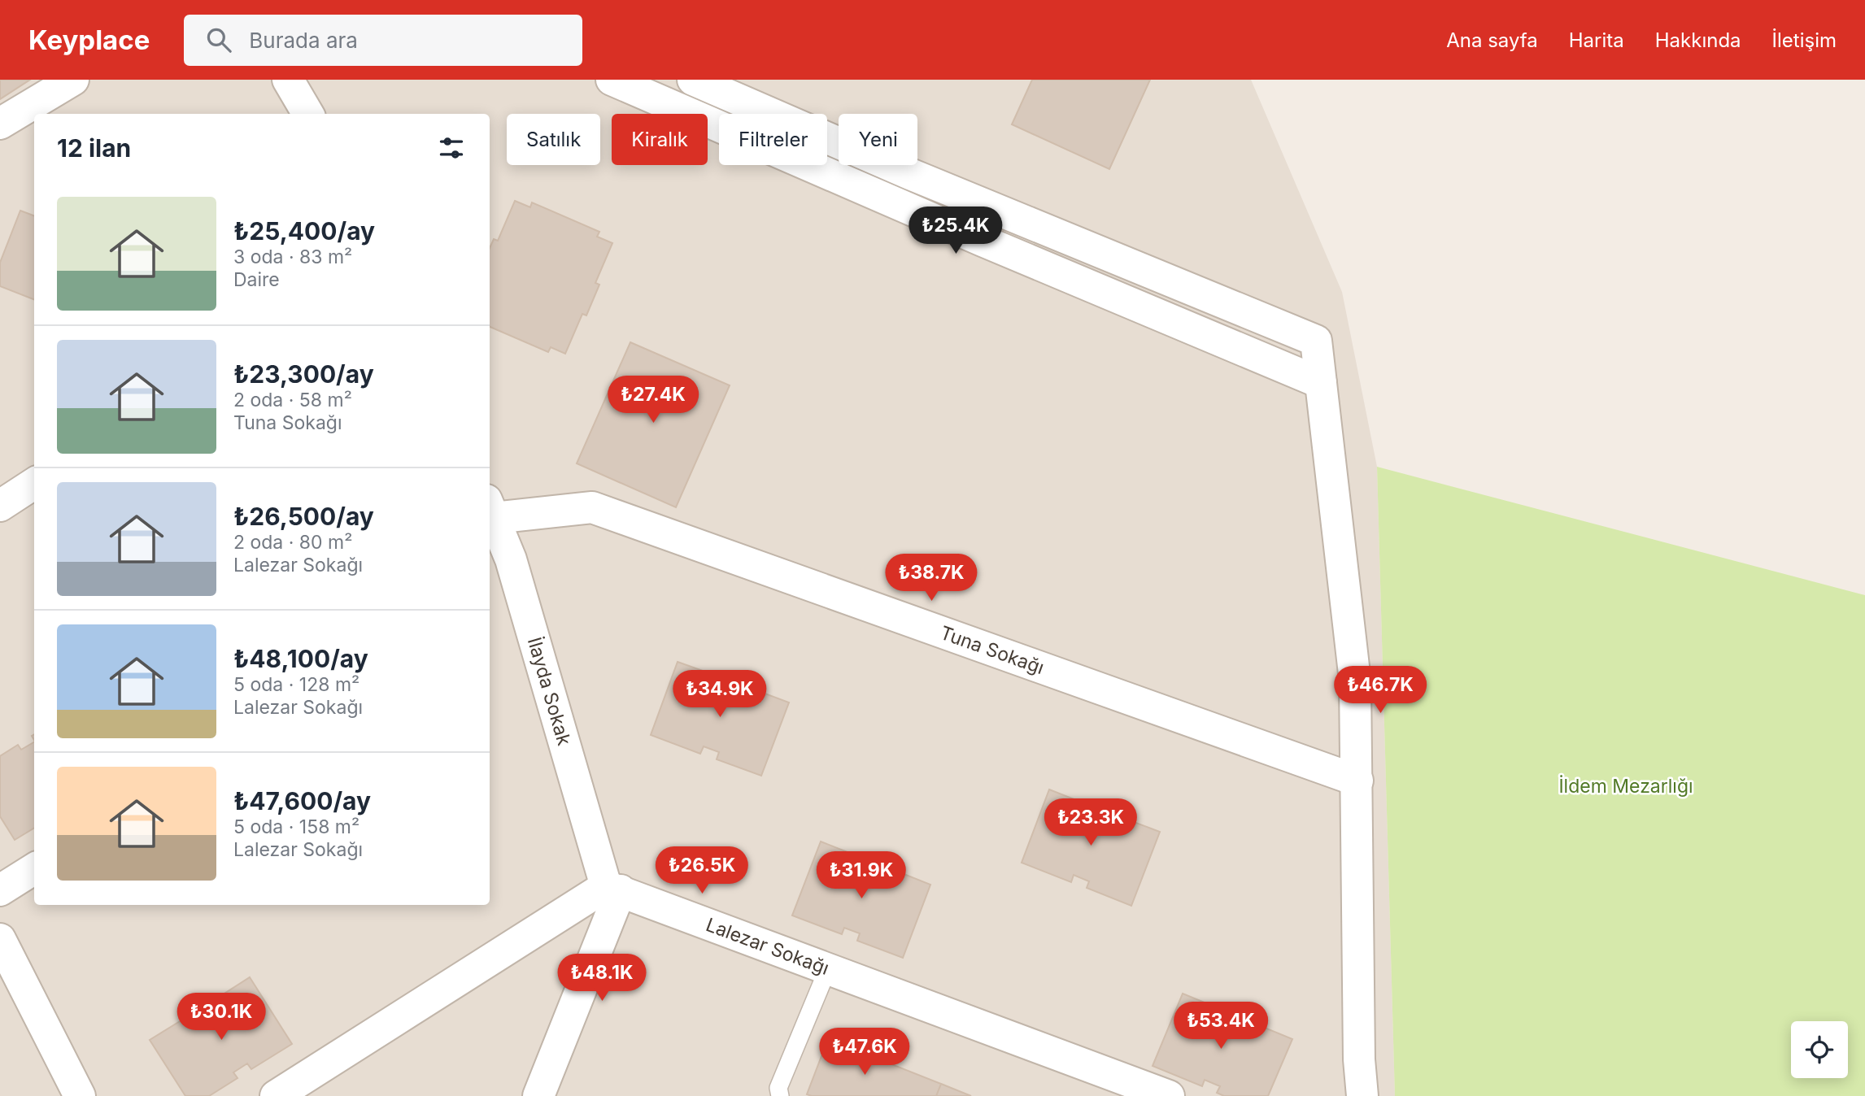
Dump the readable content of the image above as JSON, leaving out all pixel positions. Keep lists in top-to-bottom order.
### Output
{
  "streets": {
    "street": ["Tuna Sokağı", "İlayda Sokak", "Lalezar Sokağı"]
  },
  "crossings": [
    ["Tuna Sokağı", "İlayda Sokak"],
    ["İlayda Sokak", "Lalezar Sokağı"]
  ],
  "parks": ["İldem Mezarlığı"],
  "page": {
    "header": "Keyplace",
    "search": "Burada ara",
    "nav": [
      "Ana sayfa",
      "Harita",
      "Hakkında",
      "İletişim"
    ],
    "chip": [
      "Satılık",
      "Kiralık",
      "Filtreler",
      "Yeni"
    ],
    "heading": "12 ilan",
    "list": [
      {
        "name": "₺25,400/ay",
        "note": "3 oda · 83 m² · Daire"
      },
      {
        "name": "₺23,300/ay",
        "note": "2 oda · 58 m² · Tuna Sokağı"
      },
      {
        "name": "₺26,500/ay",
        "note": "2 oda · 80 m² · Lalezar Sokağı"
      },
      {
        "name": "₺48,100/ay",
        "note": "5 oda · 128 m² · Lalezar Sokağı"
      },
      {
        "name": "₺47,600/ay",
        "note": "5 oda · 158 m² · Lalezar Sokağı"
      }
    ],
    "price": [
      "₺25.4K",
      "₺27.4K",
      "₺38.7K",
      "₺46.7K",
      "₺34.9K",
      "₺23.3K",
      "₺26.5K",
      "₺31.9K",
      "₺48.1K",
      "₺30.1K",
      "₺53.4K",
      "₺47.6K"
    ]
  }
}
